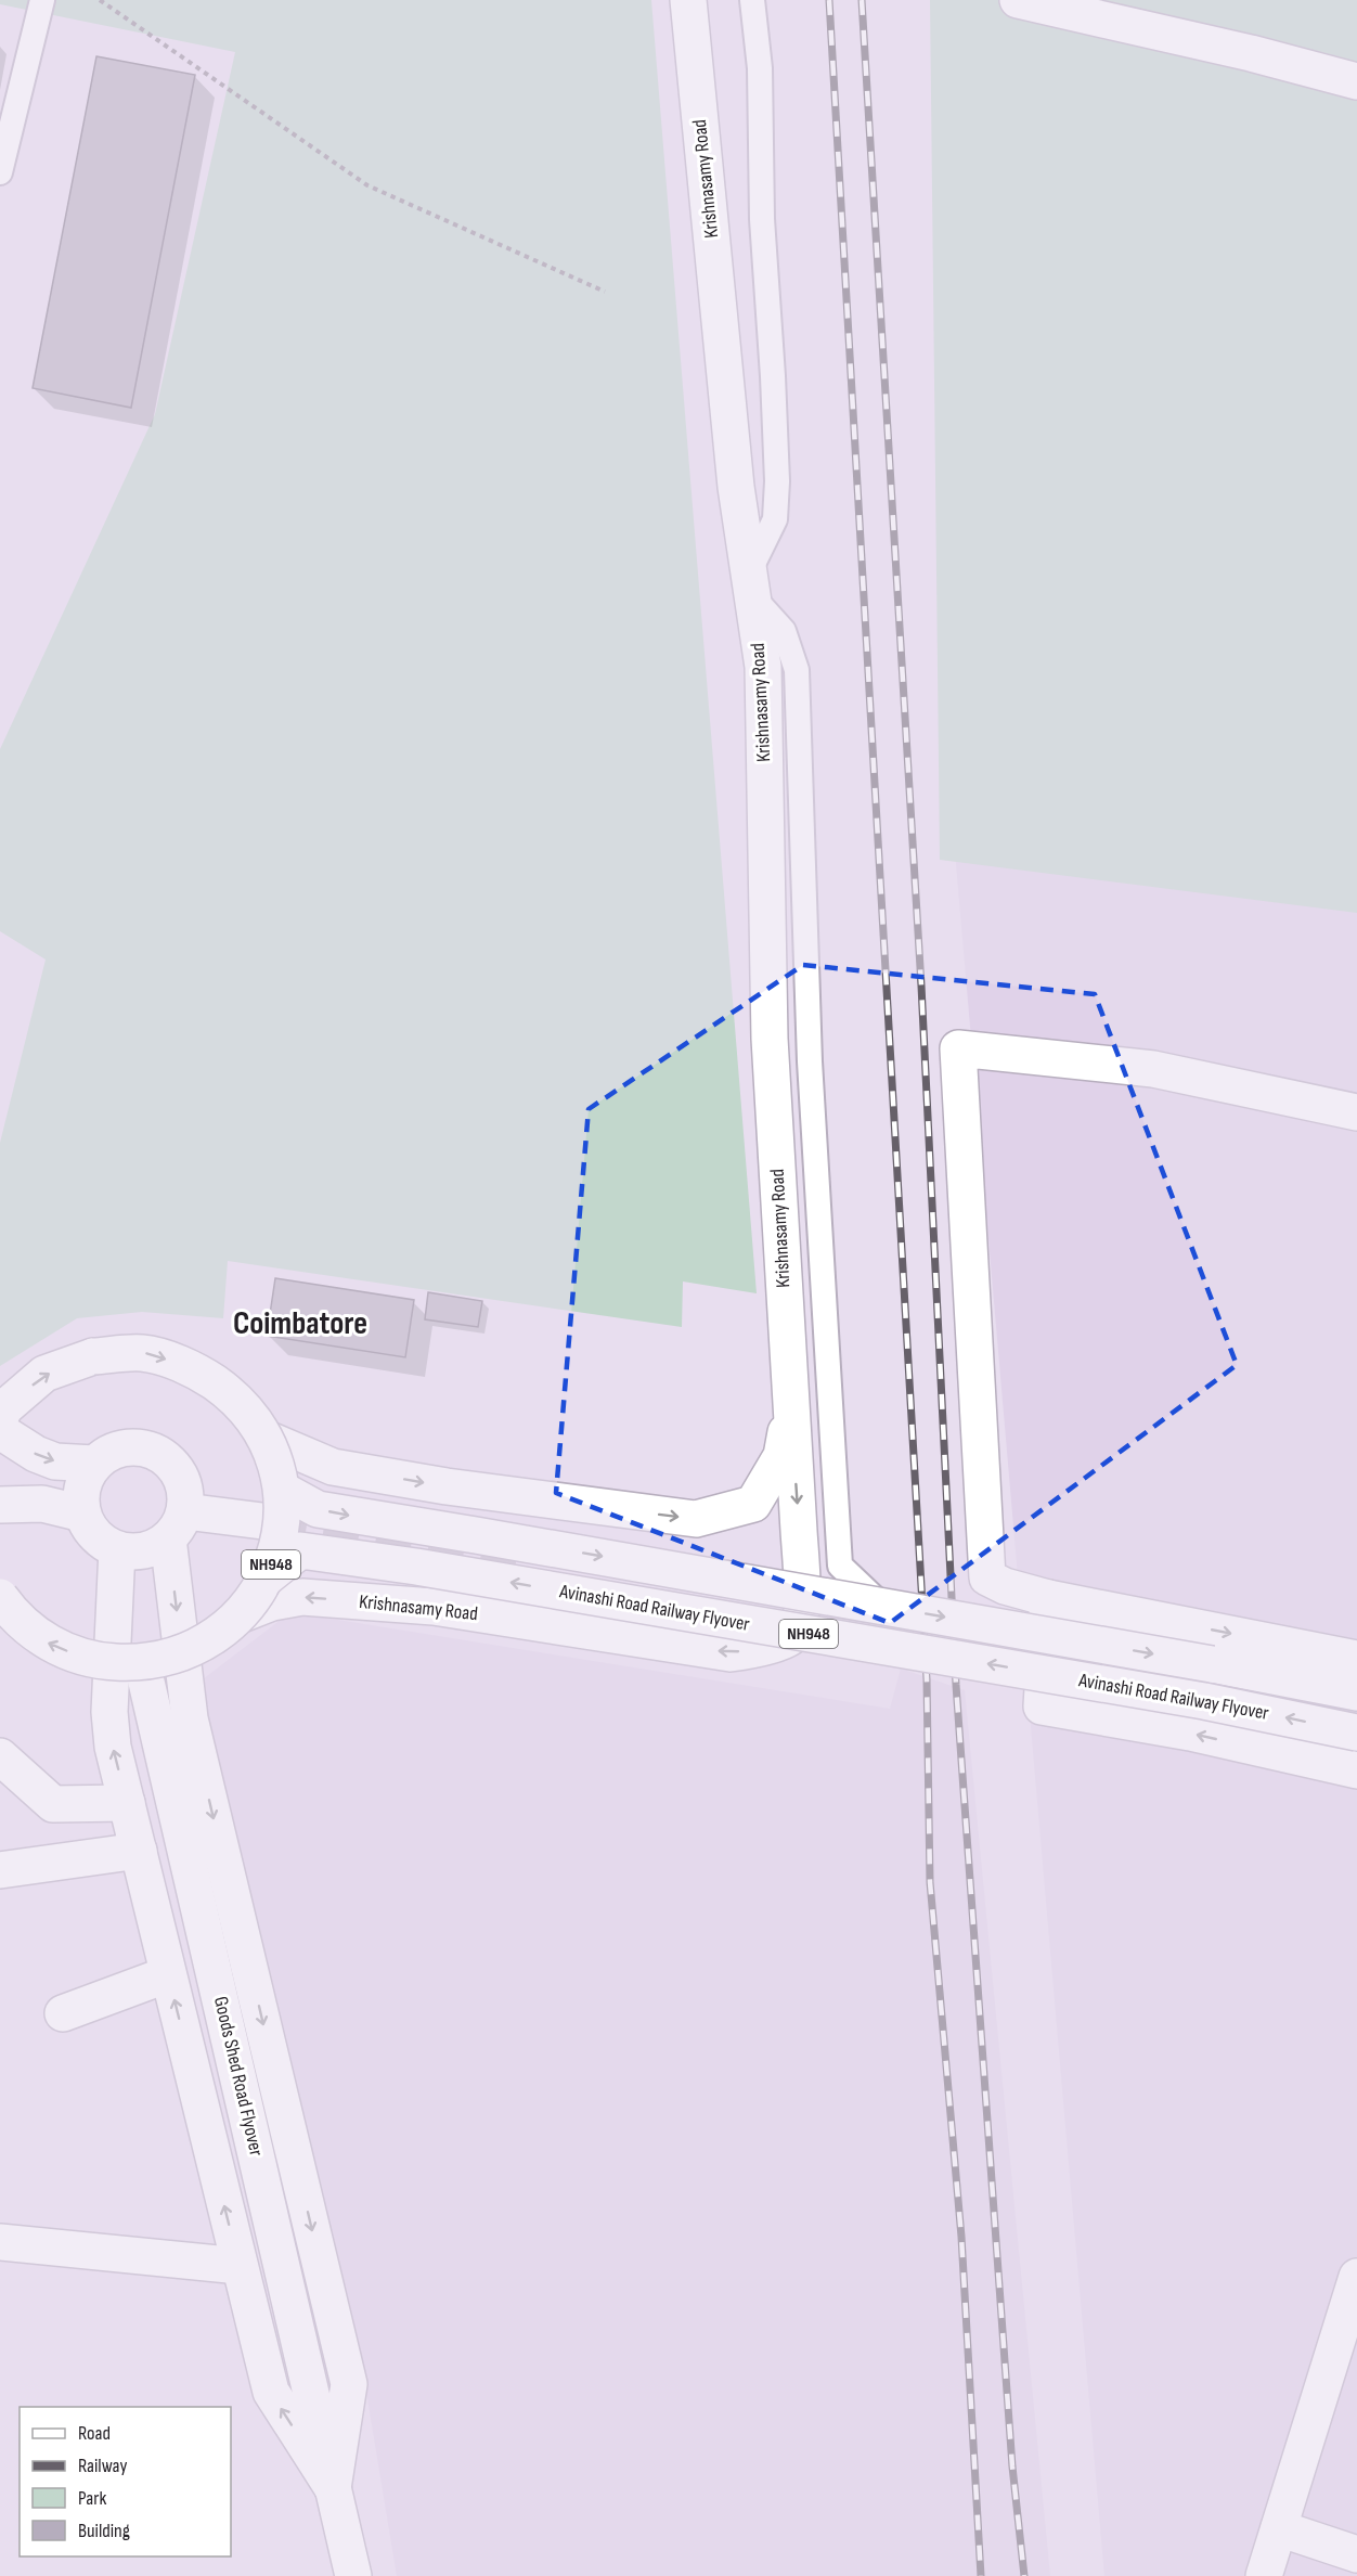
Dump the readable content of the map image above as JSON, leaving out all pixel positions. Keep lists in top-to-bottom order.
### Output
{
  "streets": {
    "main road": [
      "Krishnasamy Road",
      "NH948",
      "Avinashi Road Railway Flyover",
      "Goods Shed Road Flyover"
    ]
  },
  "crossings": [
    ["Krishnasamy Road", "NH948"],
    ["NH948", "Avinashi Road Railway Flyover"],
    ["NH948", "Goods Shed Road Flyover"]
  ],
  "districts": ["Coimbatore"],
  "legend": [
    "Road",
    "Railway",
    "Park",
    "Building"
  ]
}
